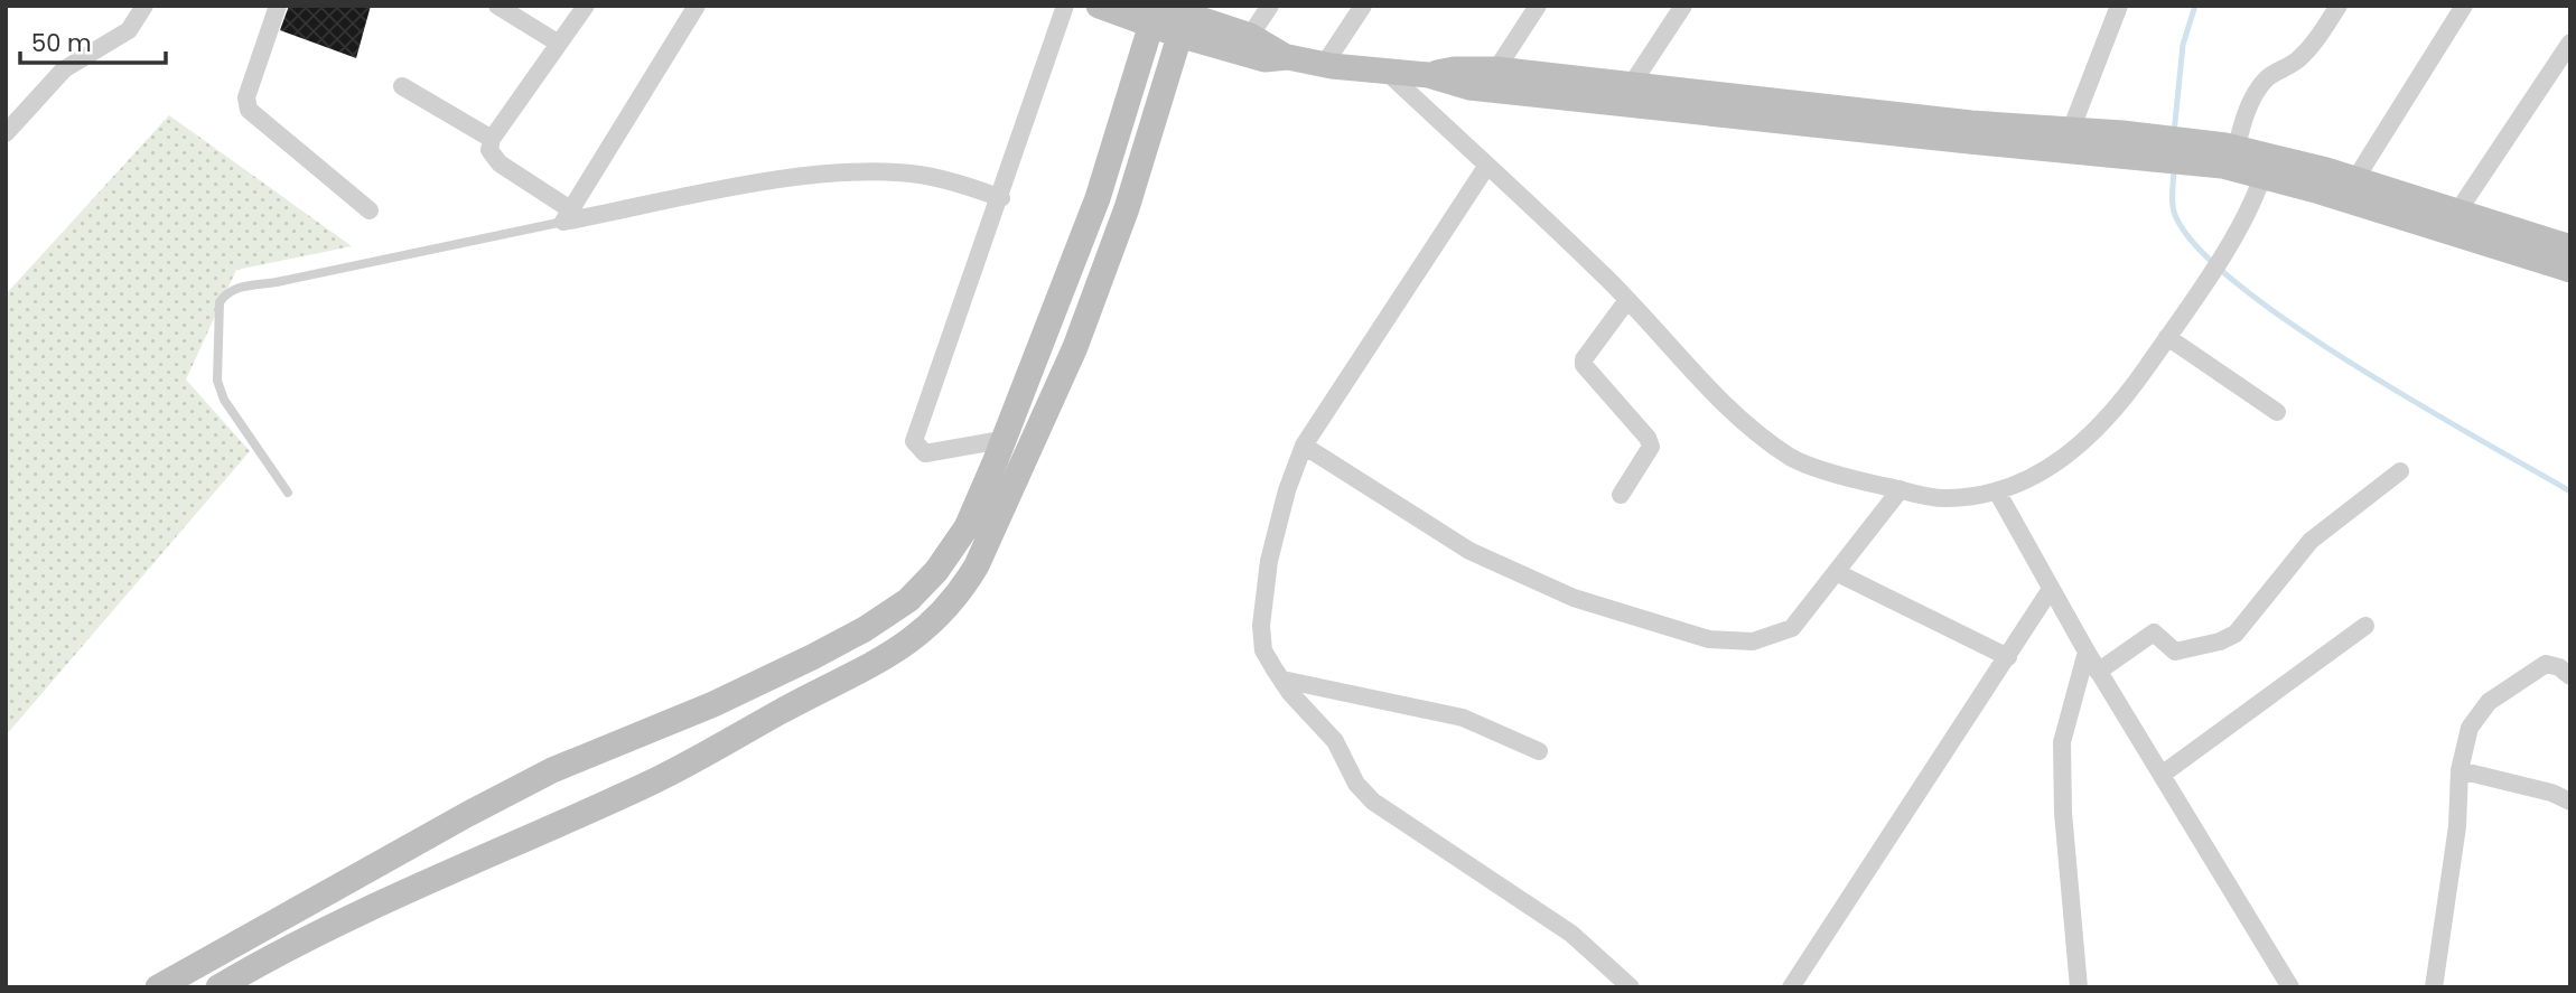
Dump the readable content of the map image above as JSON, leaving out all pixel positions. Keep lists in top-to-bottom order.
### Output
{
  "scale_bar": "50 m"
}
